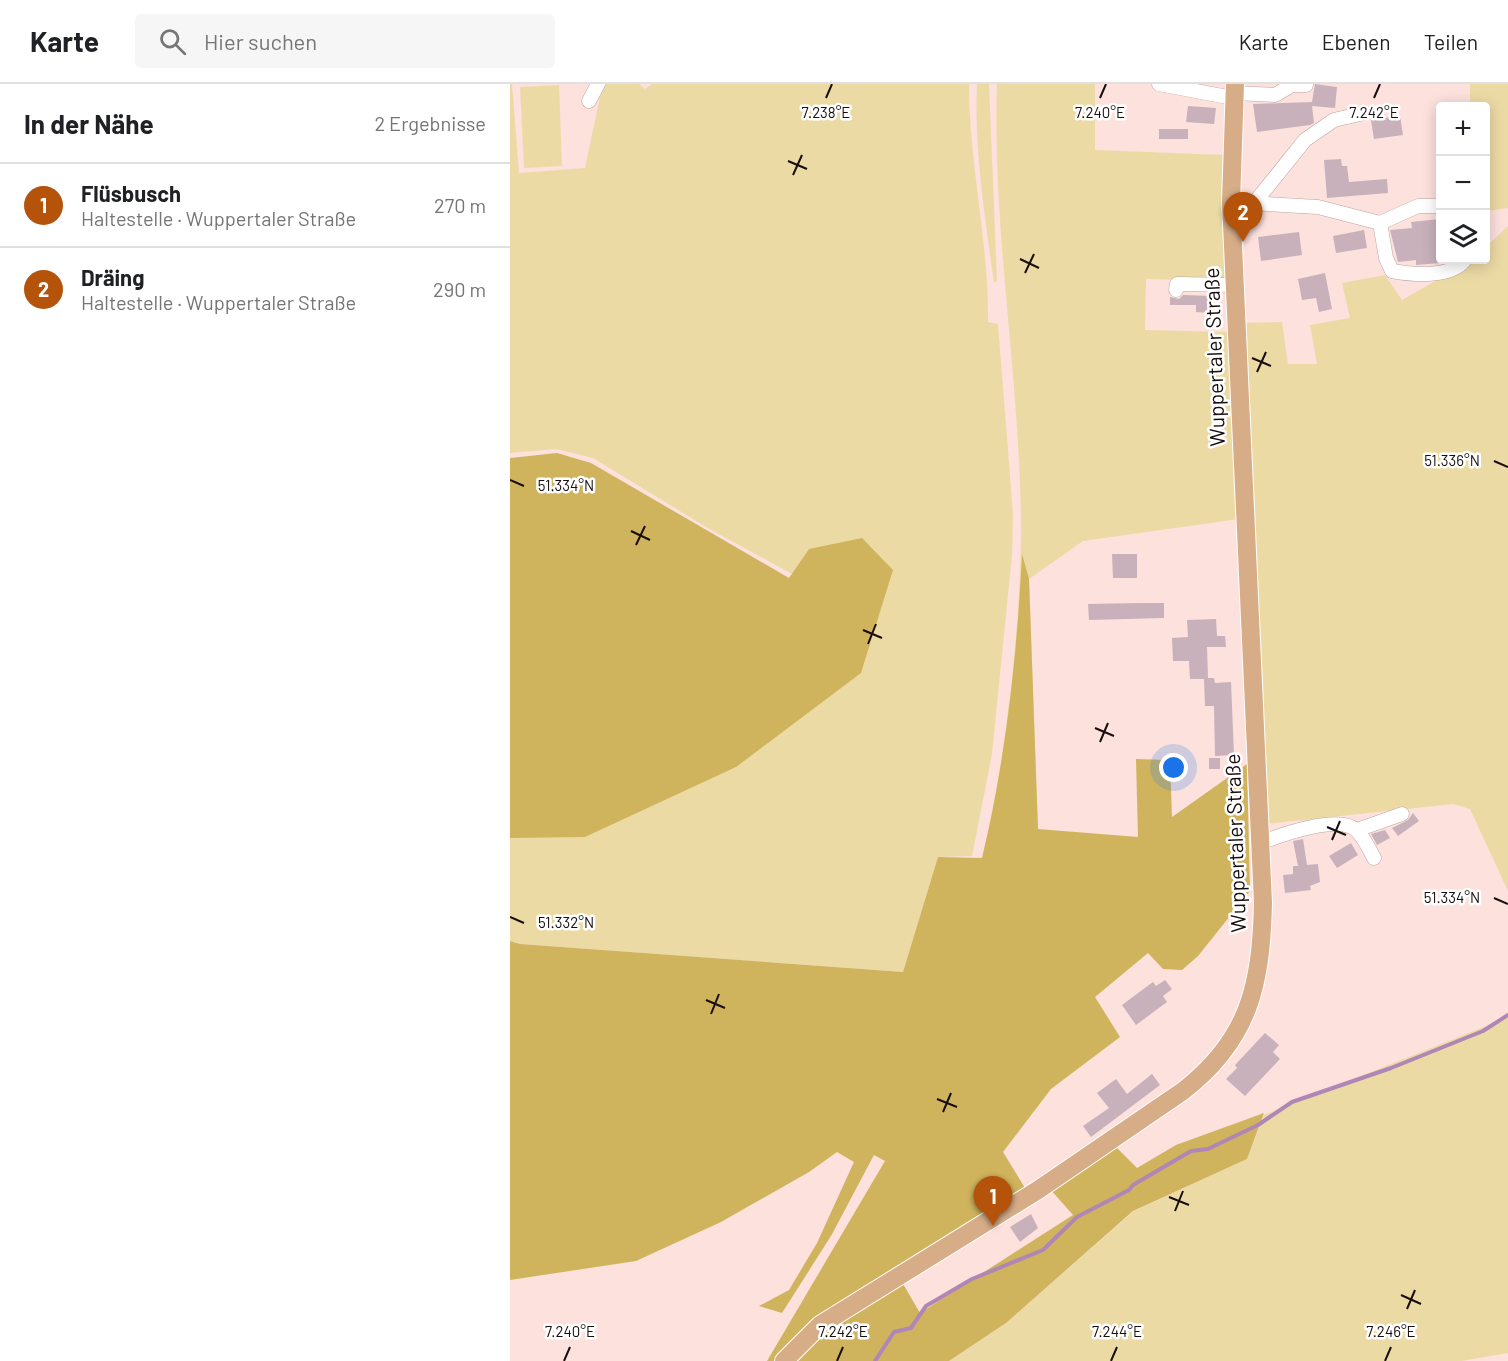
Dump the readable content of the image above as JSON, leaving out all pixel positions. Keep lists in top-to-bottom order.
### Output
{
  "streets": {
    "main road": ["Wuppertaler Straße"]
  },
  "page": {
    "header": "Karte",
    "search": "Hier suchen",
    "nav": ["Karte", "Ebenen", "Teilen"],
    "heading": ["In der Nähe", "2 Ergebnisse"],
    "map_buttons": ["+", "−"],
    "list": [
      {
        "mark": "1",
        "name": "Flüsbusch",
        "note": "Haltestelle · Wuppertaler Straße",
        "value": "270 m"
      },
      {
        "mark": "2",
        "name": "Dräing",
        "note": "Haltestelle · Wuppertaler Straße",
        "value": "290 m"
      }
    ],
    "pins": ["2", "1"]
  },
  "coordinates": [
    "7.238°E",
    "7.240°E",
    "7.242°E",
    "51.336°N",
    "51.334°N",
    "51.332°N",
    "7.244°E",
    "7.246°E"
  ]
}
